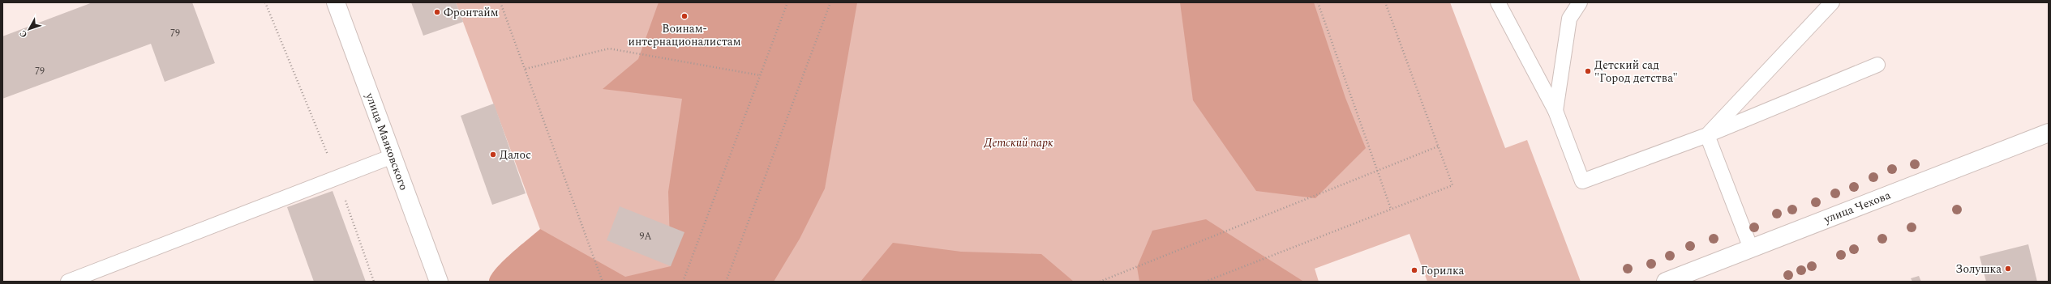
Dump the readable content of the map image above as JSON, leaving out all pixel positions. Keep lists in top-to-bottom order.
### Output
{
  "streets": {
    "street": ["улица Маяковского", "улица Чехова"]
  },
  "parks": ["Детский парк"],
  "places": [
    "Фронтайм",
    "Воинам- интернационалистам",
    "Детский сад \"Город детства\"",
    "Далос",
    "Золушка",
    "Горилка"
  ],
  "house_numbers": ["79", "79", "9А"],
  "north": "bottom left"
}
